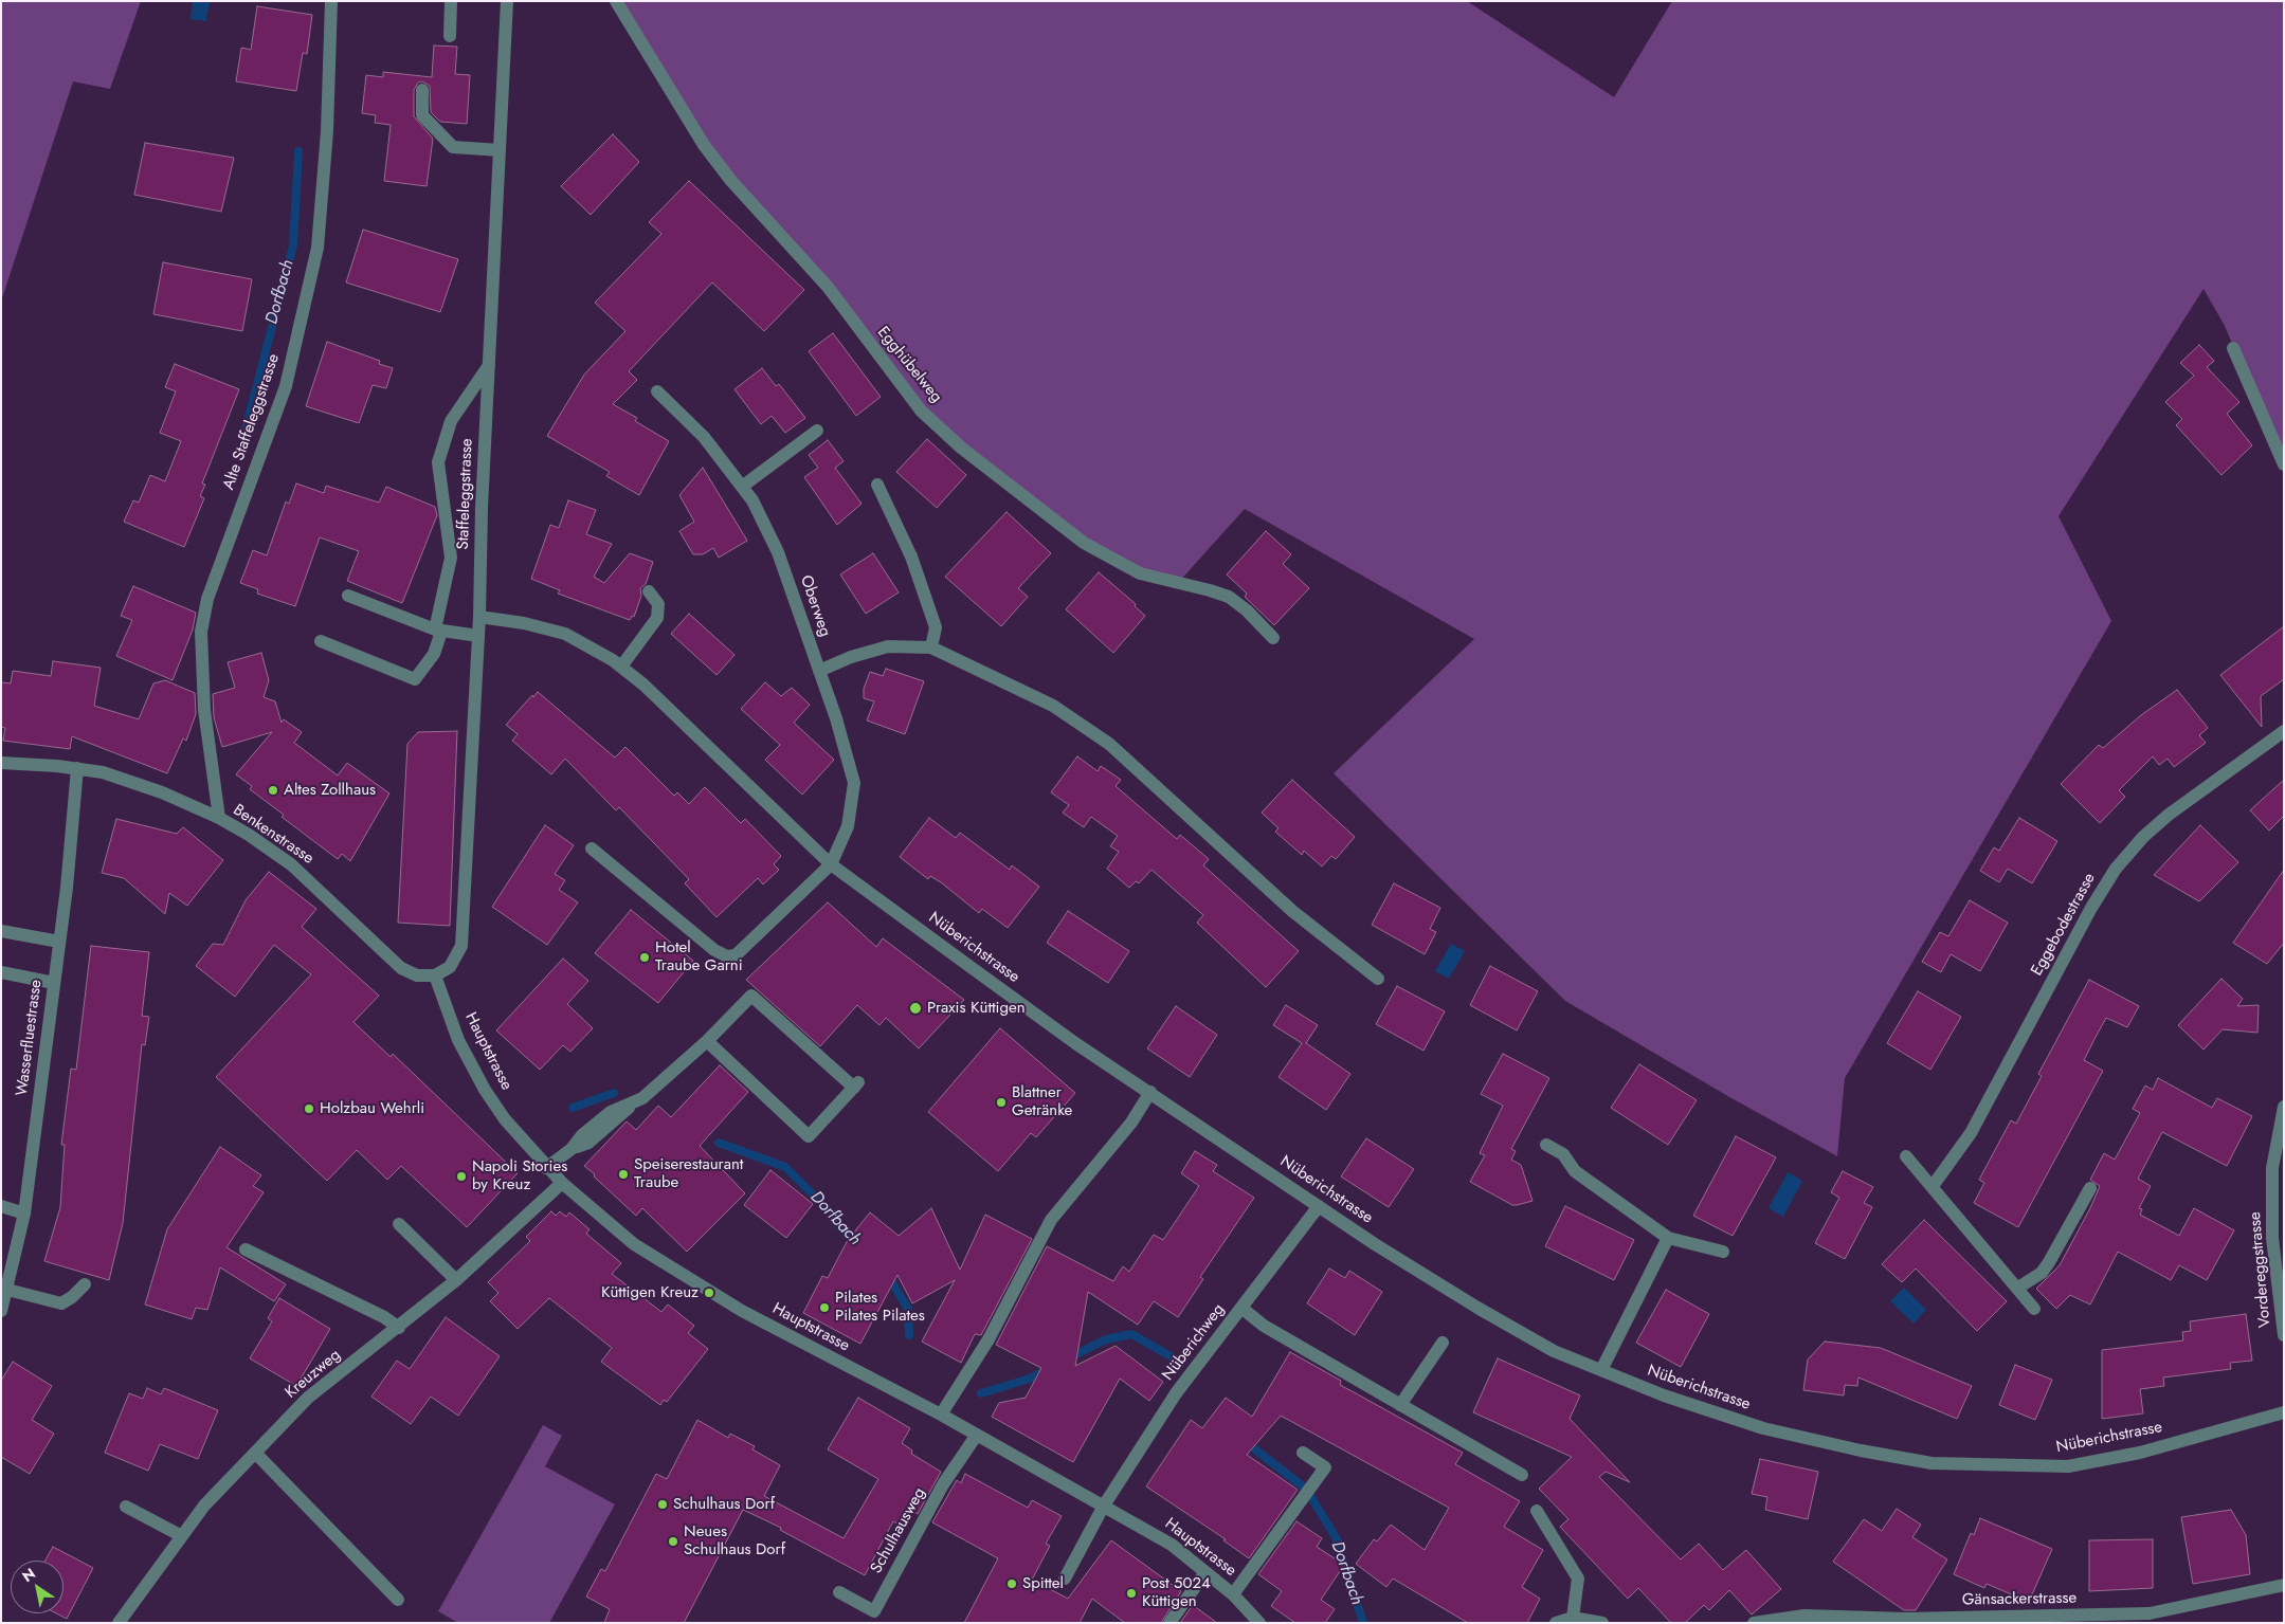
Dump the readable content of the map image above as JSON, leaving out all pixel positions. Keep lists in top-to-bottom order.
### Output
{
  "streets": {
    "street": [
      "Egghübelweg",
      "Alte Staffeleggstrasse",
      "Staffeleggstrasse",
      "Oberweg",
      "Benkenstrasse",
      "Eggebodestrasse",
      "Nüberichstrasse",
      "Wasserfluestrasse",
      "Hauptstrasse",
      "Vordereggstrasse",
      "Nüberichweg",
      "Kreuzweg",
      "Schulhausweg",
      "Gänsackerstrasse"
    ]
  },
  "crossings": [
    ["Alte Staffeleggstrasse", "Benkenstrasse"],
    ["Staffeleggstrasse", "Benkenstrasse"],
    ["Staffeleggstrasse", "Nüberichstrasse"],
    ["Staffeleggstrasse", "Hauptstrasse"],
    ["Oberweg", "Nüberichstrasse"],
    ["Benkenstrasse", "Wasserfluestrasse"],
    ["Benkenstrasse", "Hauptstrasse"],
    ["Nüberichstrasse", "Nüberichweg"],
    ["Hauptstrasse", "Nüberichweg"],
    ["Hauptstrasse", "Kreuzweg"],
    ["Hauptstrasse", "Schulhausweg"]
  ],
  "water": ["Dorfbach"],
  "places": [
    "Altes Zollhaus",
    "Hotel Traube Garni",
    "Praxis Küttigen",
    "Blattner Getränke",
    "Holzbau Wehrli",
    "Speiserestaurant Traube",
    "Napoli Stories by Kreuz",
    "Küttigen Kreuz",
    "Pilates Pilates Pilates",
    "Schulhaus Dorf",
    "Neues Schulhaus Dorf",
    "Spittel",
    "Post 5024 Küttigen"
  ],
  "north": "top left"
}
